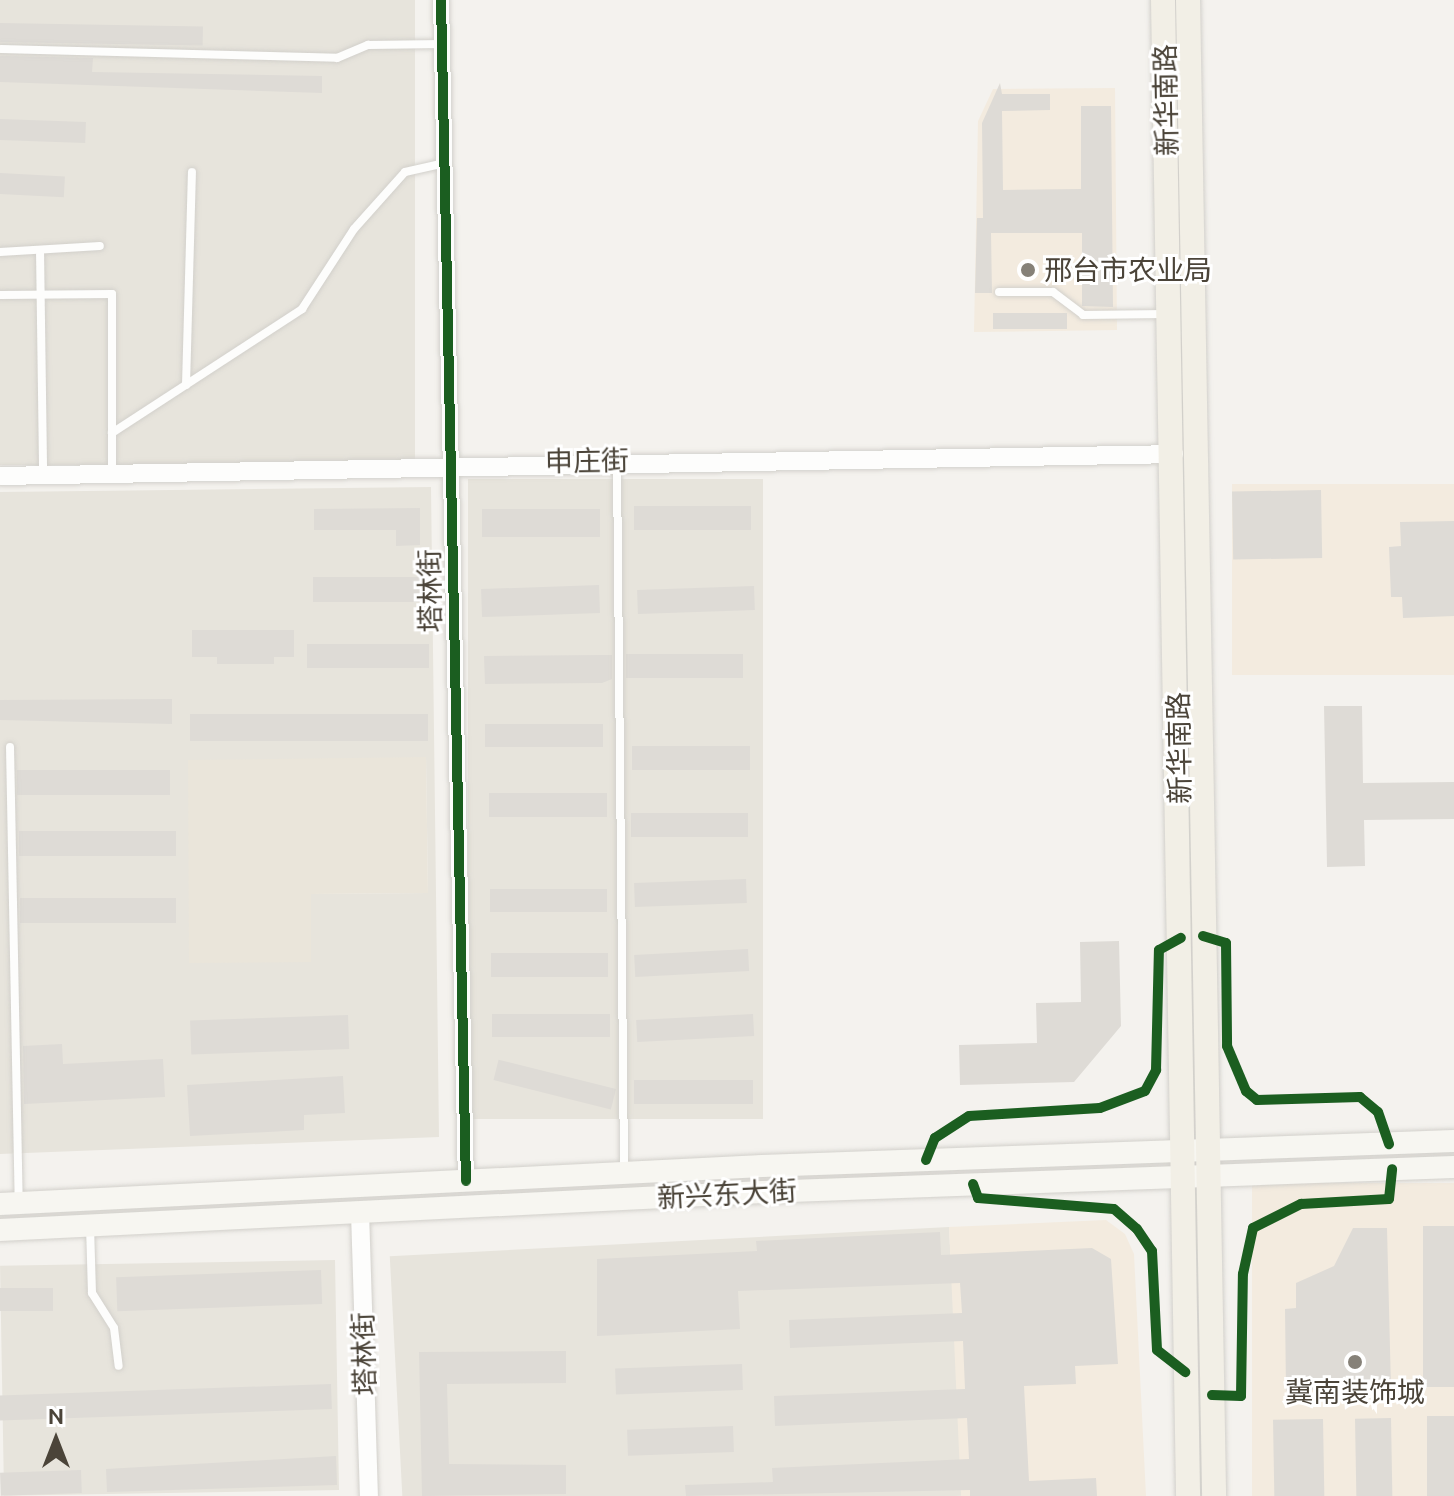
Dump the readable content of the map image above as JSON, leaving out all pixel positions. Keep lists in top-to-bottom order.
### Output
{
  "streets": {
    "main road": ["新华南路", "新兴东大街"],
    "street": ["申庄街", "塔林街"]
  },
  "crossings": [
    ["新华南路", "申庄街"],
    ["新华南路", "新兴东大街"],
    ["申庄街", "塔林街"],
    ["塔林街", "新兴东大街"]
  ],
  "places": ["邢台市农业局", "冀南装饰城"],
  "north": "top"
}
